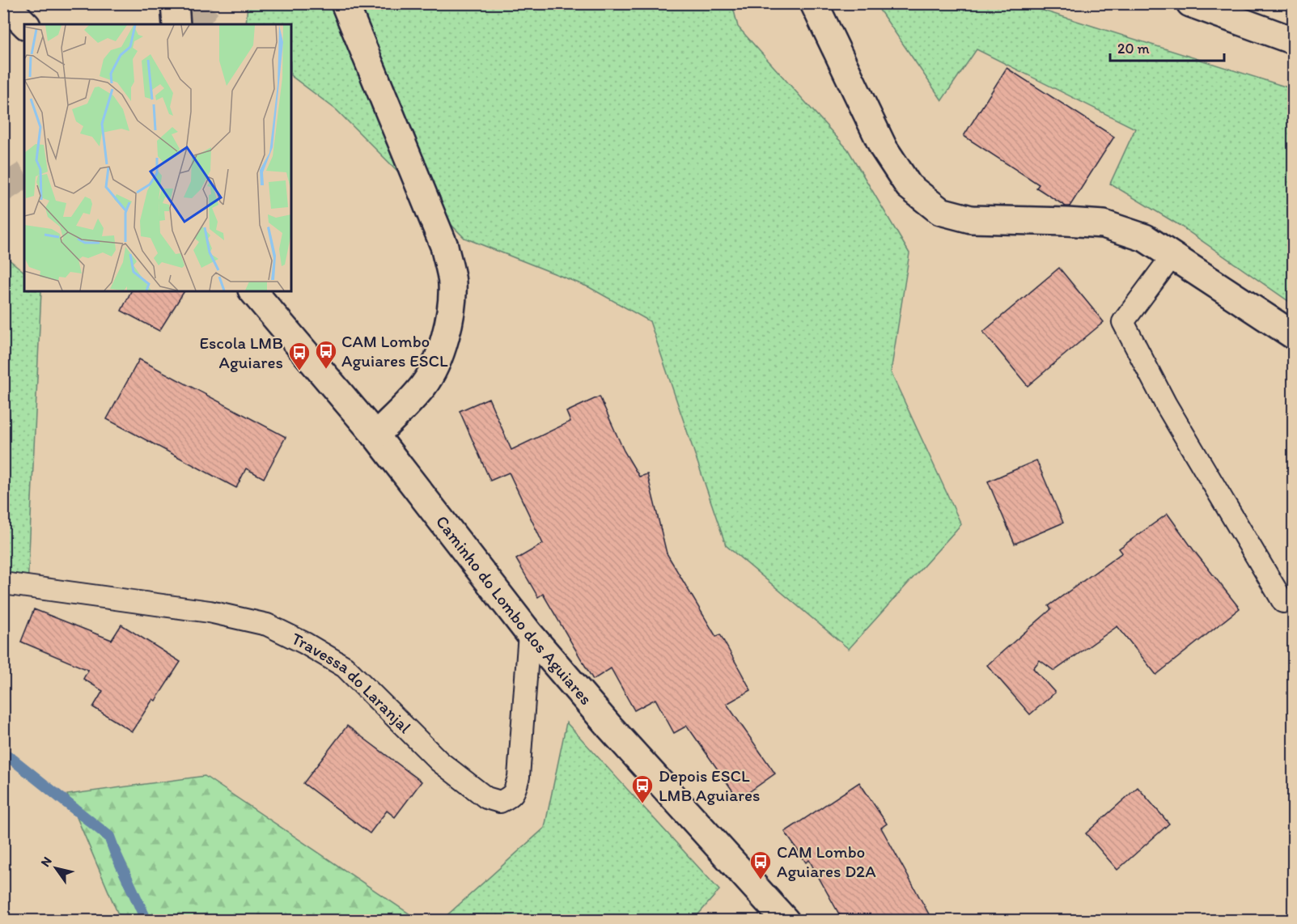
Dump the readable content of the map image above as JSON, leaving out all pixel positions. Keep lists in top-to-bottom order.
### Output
{
  "streets": {
    "street": ["Caminho do Lombo dos Aguiares"],
    "lane": ["Travessa do Laranjal"]
  },
  "crossings": [
    ["Caminho do Lombo dos Aguiares", "Travessa do Laranjal"]
  ],
  "places": {
    "bus stop": [
      "CAM Lombo Aguiares ESCL",
      "Escola LMB Aguiares",
      "Depois ESCL LMB Aguiares",
      "CAM Lombo Aguiares D2A"
    ]
  },
  "scale_bar": "20 m",
  "north": "top left"
}
